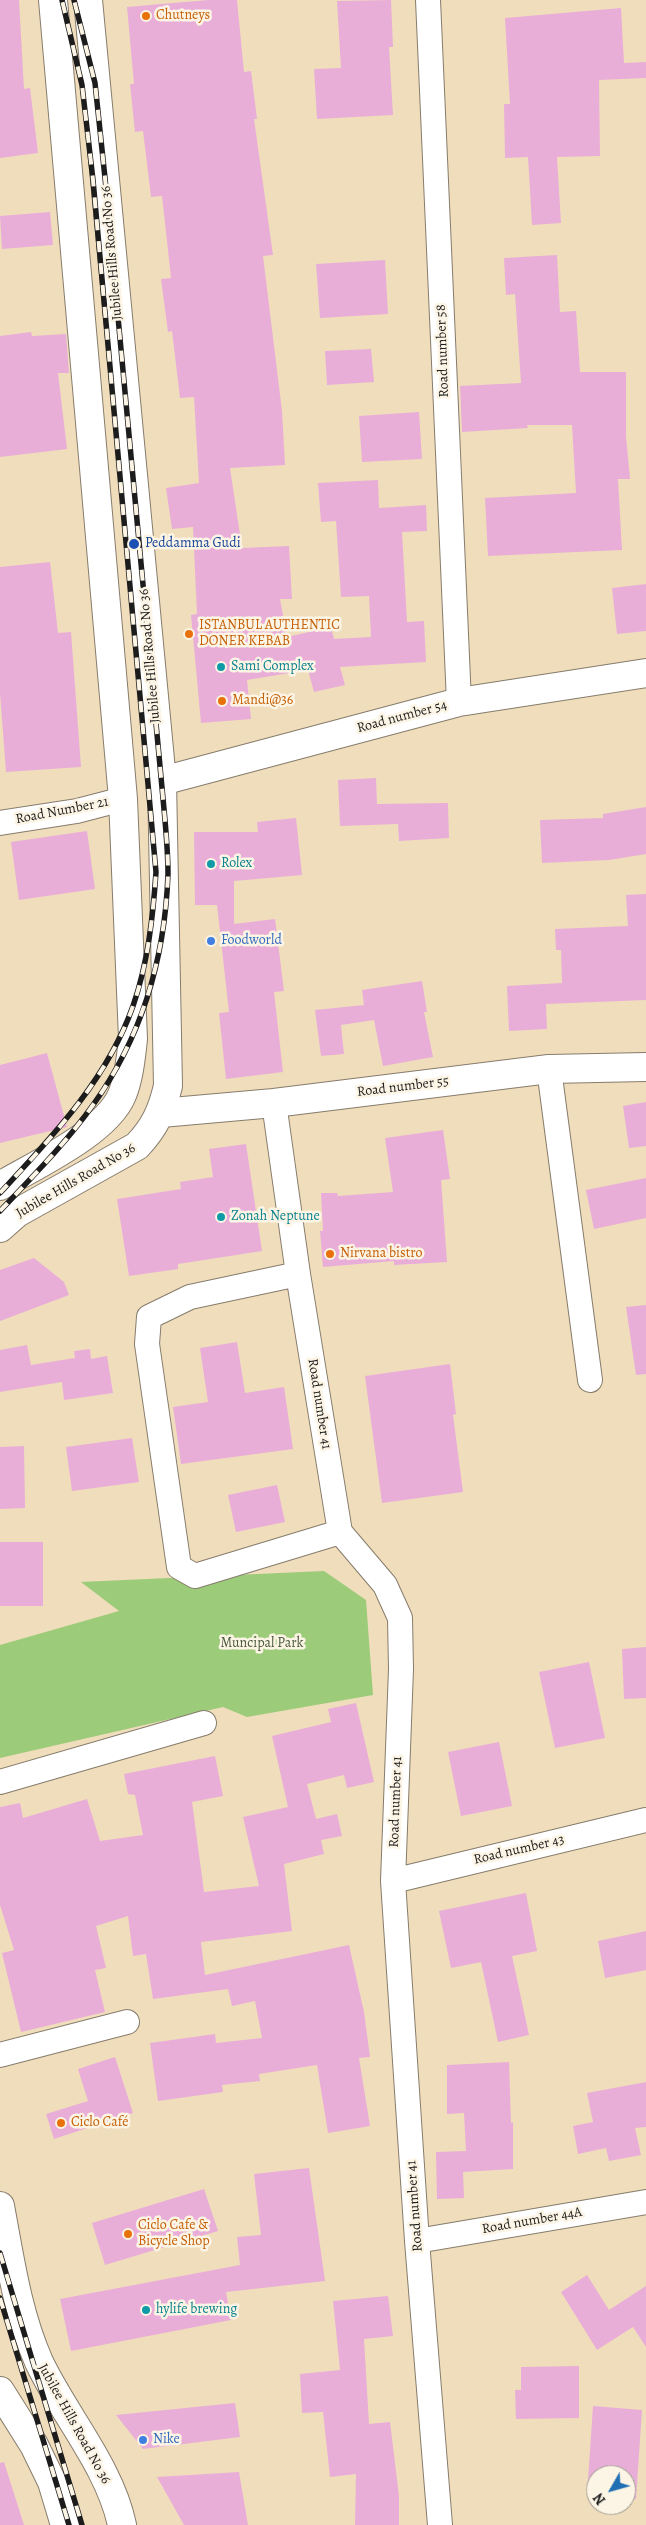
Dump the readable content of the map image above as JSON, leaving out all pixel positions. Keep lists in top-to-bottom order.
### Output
{
  "streets": {
    "main road": ["Jubilee Hills Road No 36", "Road number 54", "Road number 55"],
    "street": [
      "Road number 58",
      "Road Number 21",
      "Road number 41",
      "Road number 43",
      "Road number 44A"
    ]
  },
  "crossings": [
    ["Jubilee Hills Road No 36", "Road number 54"],
    ["Jubilee Hills Road No 36", "Road number 55"],
    ["Road number 58", "Road number 54"],
    ["Road number 55", "Road number 41"],
    ["Road number 41", "Road number 43"],
    ["Road number 41", "Road number 44A"]
  ],
  "parks": ["Muncipal Park"],
  "places": [
    "Chutneys",
    "Peddamma Gudi",
    "ISTANBUL AUTHENTIC DONER KEBAB",
    "Sami Complex",
    "Mandi@36",
    "Rolex",
    "Foodworld",
    "Zonah Neptune",
    "Nirvana bistro",
    "Ciclo Café",
    "Ciclo Cafe & Bicycle Shop",
    "hylife brewing",
    "Nike"
  ],
  "north": "bottom left"
}
